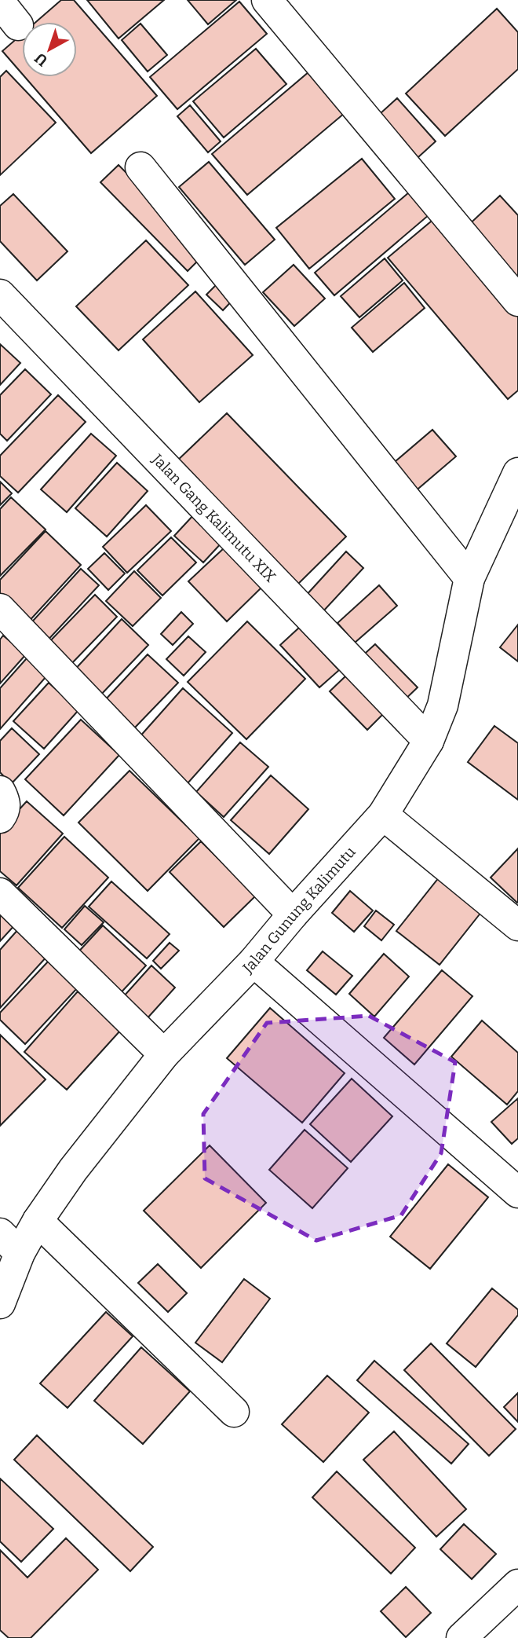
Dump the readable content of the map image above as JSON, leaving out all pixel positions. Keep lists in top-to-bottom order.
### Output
{
  "streets": {
    "street": ["Jalan Gang Kalimutu XIX", "Jalan Gunung Kalimutu"]
  },
  "crossings": [
    ["Jalan Gang Kalimutu XIX", "Jalan Gunung Kalimutu"]
  ],
  "north": "bottom left"
}
